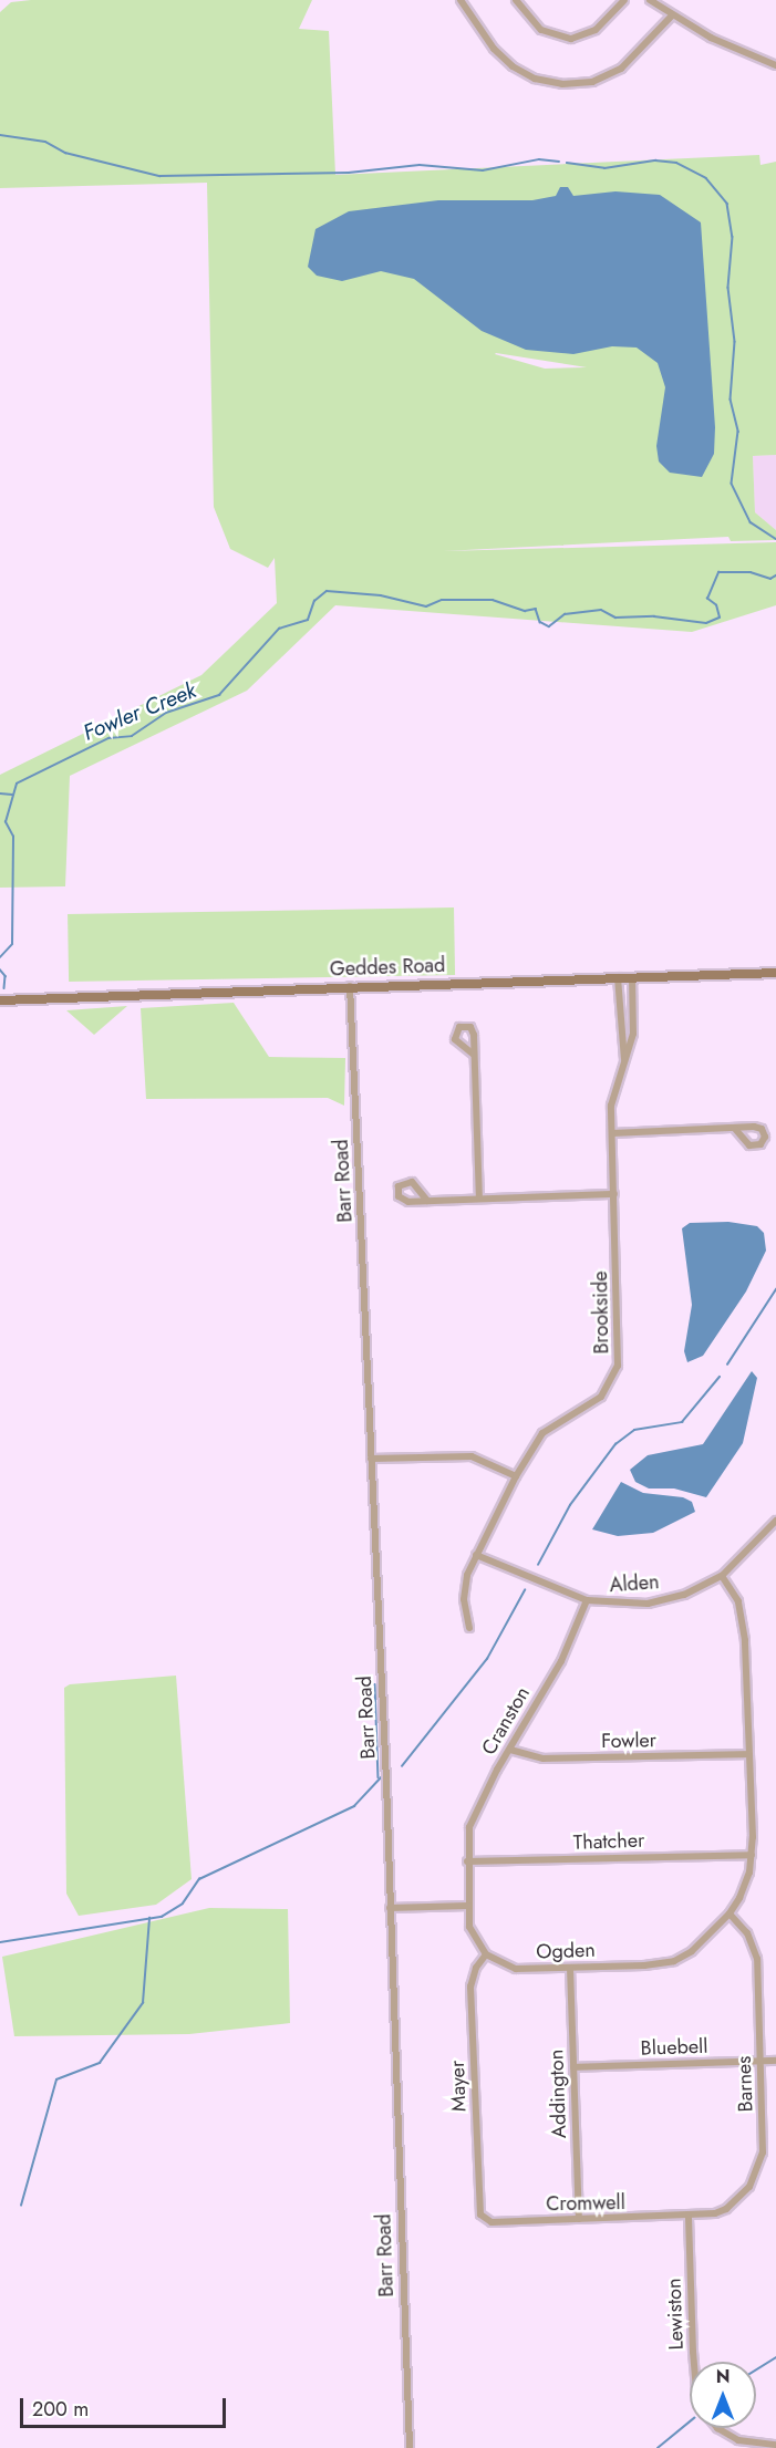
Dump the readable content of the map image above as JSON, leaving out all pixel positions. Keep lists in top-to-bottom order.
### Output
{
  "streets": {
    "main road": ["Geddes Road"],
    "street": [
      "Barr Road",
      "Brookside",
      "Alden",
      "Cranston",
      "Fowler",
      "Thatcher",
      "Ogden",
      "Bluebell",
      "Barnes",
      "Mayer",
      "Addington",
      "Cromwell",
      "Lewiston"
    ]
  },
  "crossings": [
    ["Geddes Road", "Barr Road"],
    ["Geddes Road", "Brookside"],
    ["Brookside", "Alden"],
    ["Alden", "Cranston"],
    ["Alden", "Ogden"],
    ["Cranston", "Fowler"],
    ["Cranston", "Thatcher"],
    ["Fowler", "Ogden"],
    ["Thatcher", "Ogden"],
    ["Ogden", "Barnes"],
    ["Ogden", "Mayer"],
    ["Ogden", "Addington"],
    ["Bluebell", "Barnes"],
    ["Bluebell", "Addington"],
    ["Barnes", "Cromwell"],
    ["Barnes", "Lewiston"],
    ["Mayer", "Cromwell"],
    ["Addington", "Cromwell"],
    ["Cromwell", "Lewiston"]
  ],
  "water": ["Fowler Creek"],
  "scale_bar": "200 m",
  "north": "top"
}
